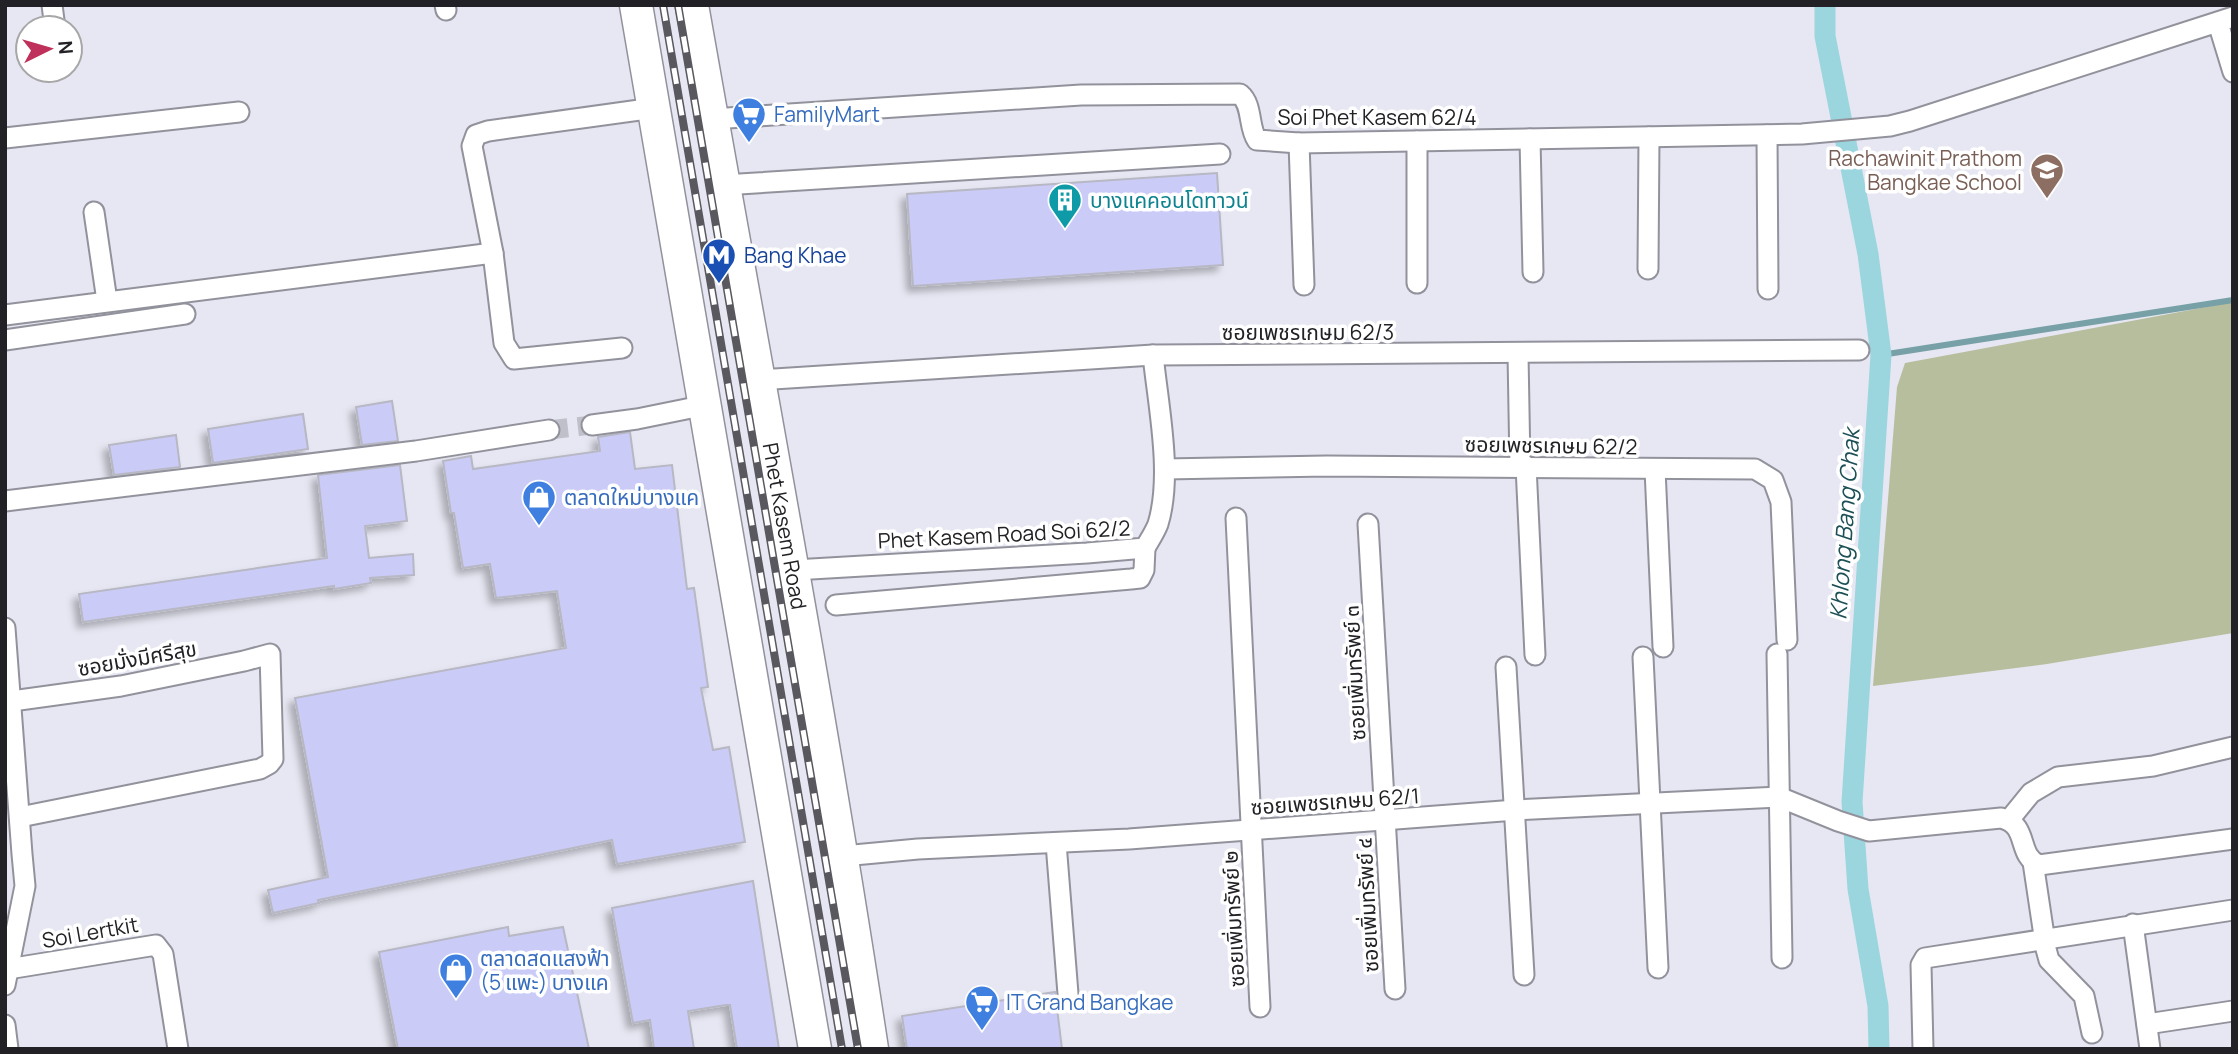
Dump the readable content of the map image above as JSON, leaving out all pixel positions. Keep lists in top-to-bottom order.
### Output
{
  "streets": {
    "main road": ["Phet Kasem Road"],
    "street": [
      "Soi Phet Kasem 62/4",
      "ซอยเพชรเกษม 62/3",
      "ซอยเพชรเกษม 62/2",
      "Phet Kasem Road Soi 62/2",
      "ซอยมั่งมีศรีสุข",
      "ซอยเพิ่มทรัพย์ ๓",
      "ซอยเพชรเกษม 62/1",
      "ซอยเพิ่มทรัพย์ ๔",
      "ซอยเพิ่มทรัพย์ ๒",
      "Soi Lertkit"
    ]
  },
  "crossings": [
    ["Soi Phet Kasem 62/4", "Phet Kasem Road"],
    ["ซอยเพชรเกษม 62/3", "Phet Kasem Road"],
    ["ซอยเพชรเกษม 62/3", "Phet Kasem Road Soi 62/2"],
    ["ซอยเพชรเกษม 62/2", "Phet Kasem Road Soi 62/2"],
    ["ซอยเพชรเกษม 62/2", "ซอยเพชรเกษม 62/1"],
    ["Phet Kasem Road", "Phet Kasem Road Soi 62/2"],
    ["Phet Kasem Road", "ซอยเพชรเกษม 62/1"],
    ["ซอยเพิ่มทรัพย์ ๓", "ซอยเพชรเกษม 62/1"],
    ["ซอยเพิ่มทรัพย์ ๓", "ซอยเพิ่มทรัพย์ ๔"],
    ["ซอยเพชรเกษม 62/1", "ซอยเพิ่มทรัพย์ ๔"],
    ["ซอยเพชรเกษม 62/1", "ซอยเพิ่มทรัพย์ ๒"]
  ],
  "water": ["Khlong Bang Chak"],
  "places": {
    "supermarket": ["FamilyMart", "IT Grand Bangkae"],
    "school or university": ["Rachawinit Prathom Bangkae School"],
    "building": ["บางแคคอนโดทาวน์"],
    "metro station": ["Bang Khae"],
    "shop": ["ตลาดใหม่บางแค", "ตลาดสดแสงฟ้า (5 แพะ) บางแค"]
  },
  "north": "right"
}
